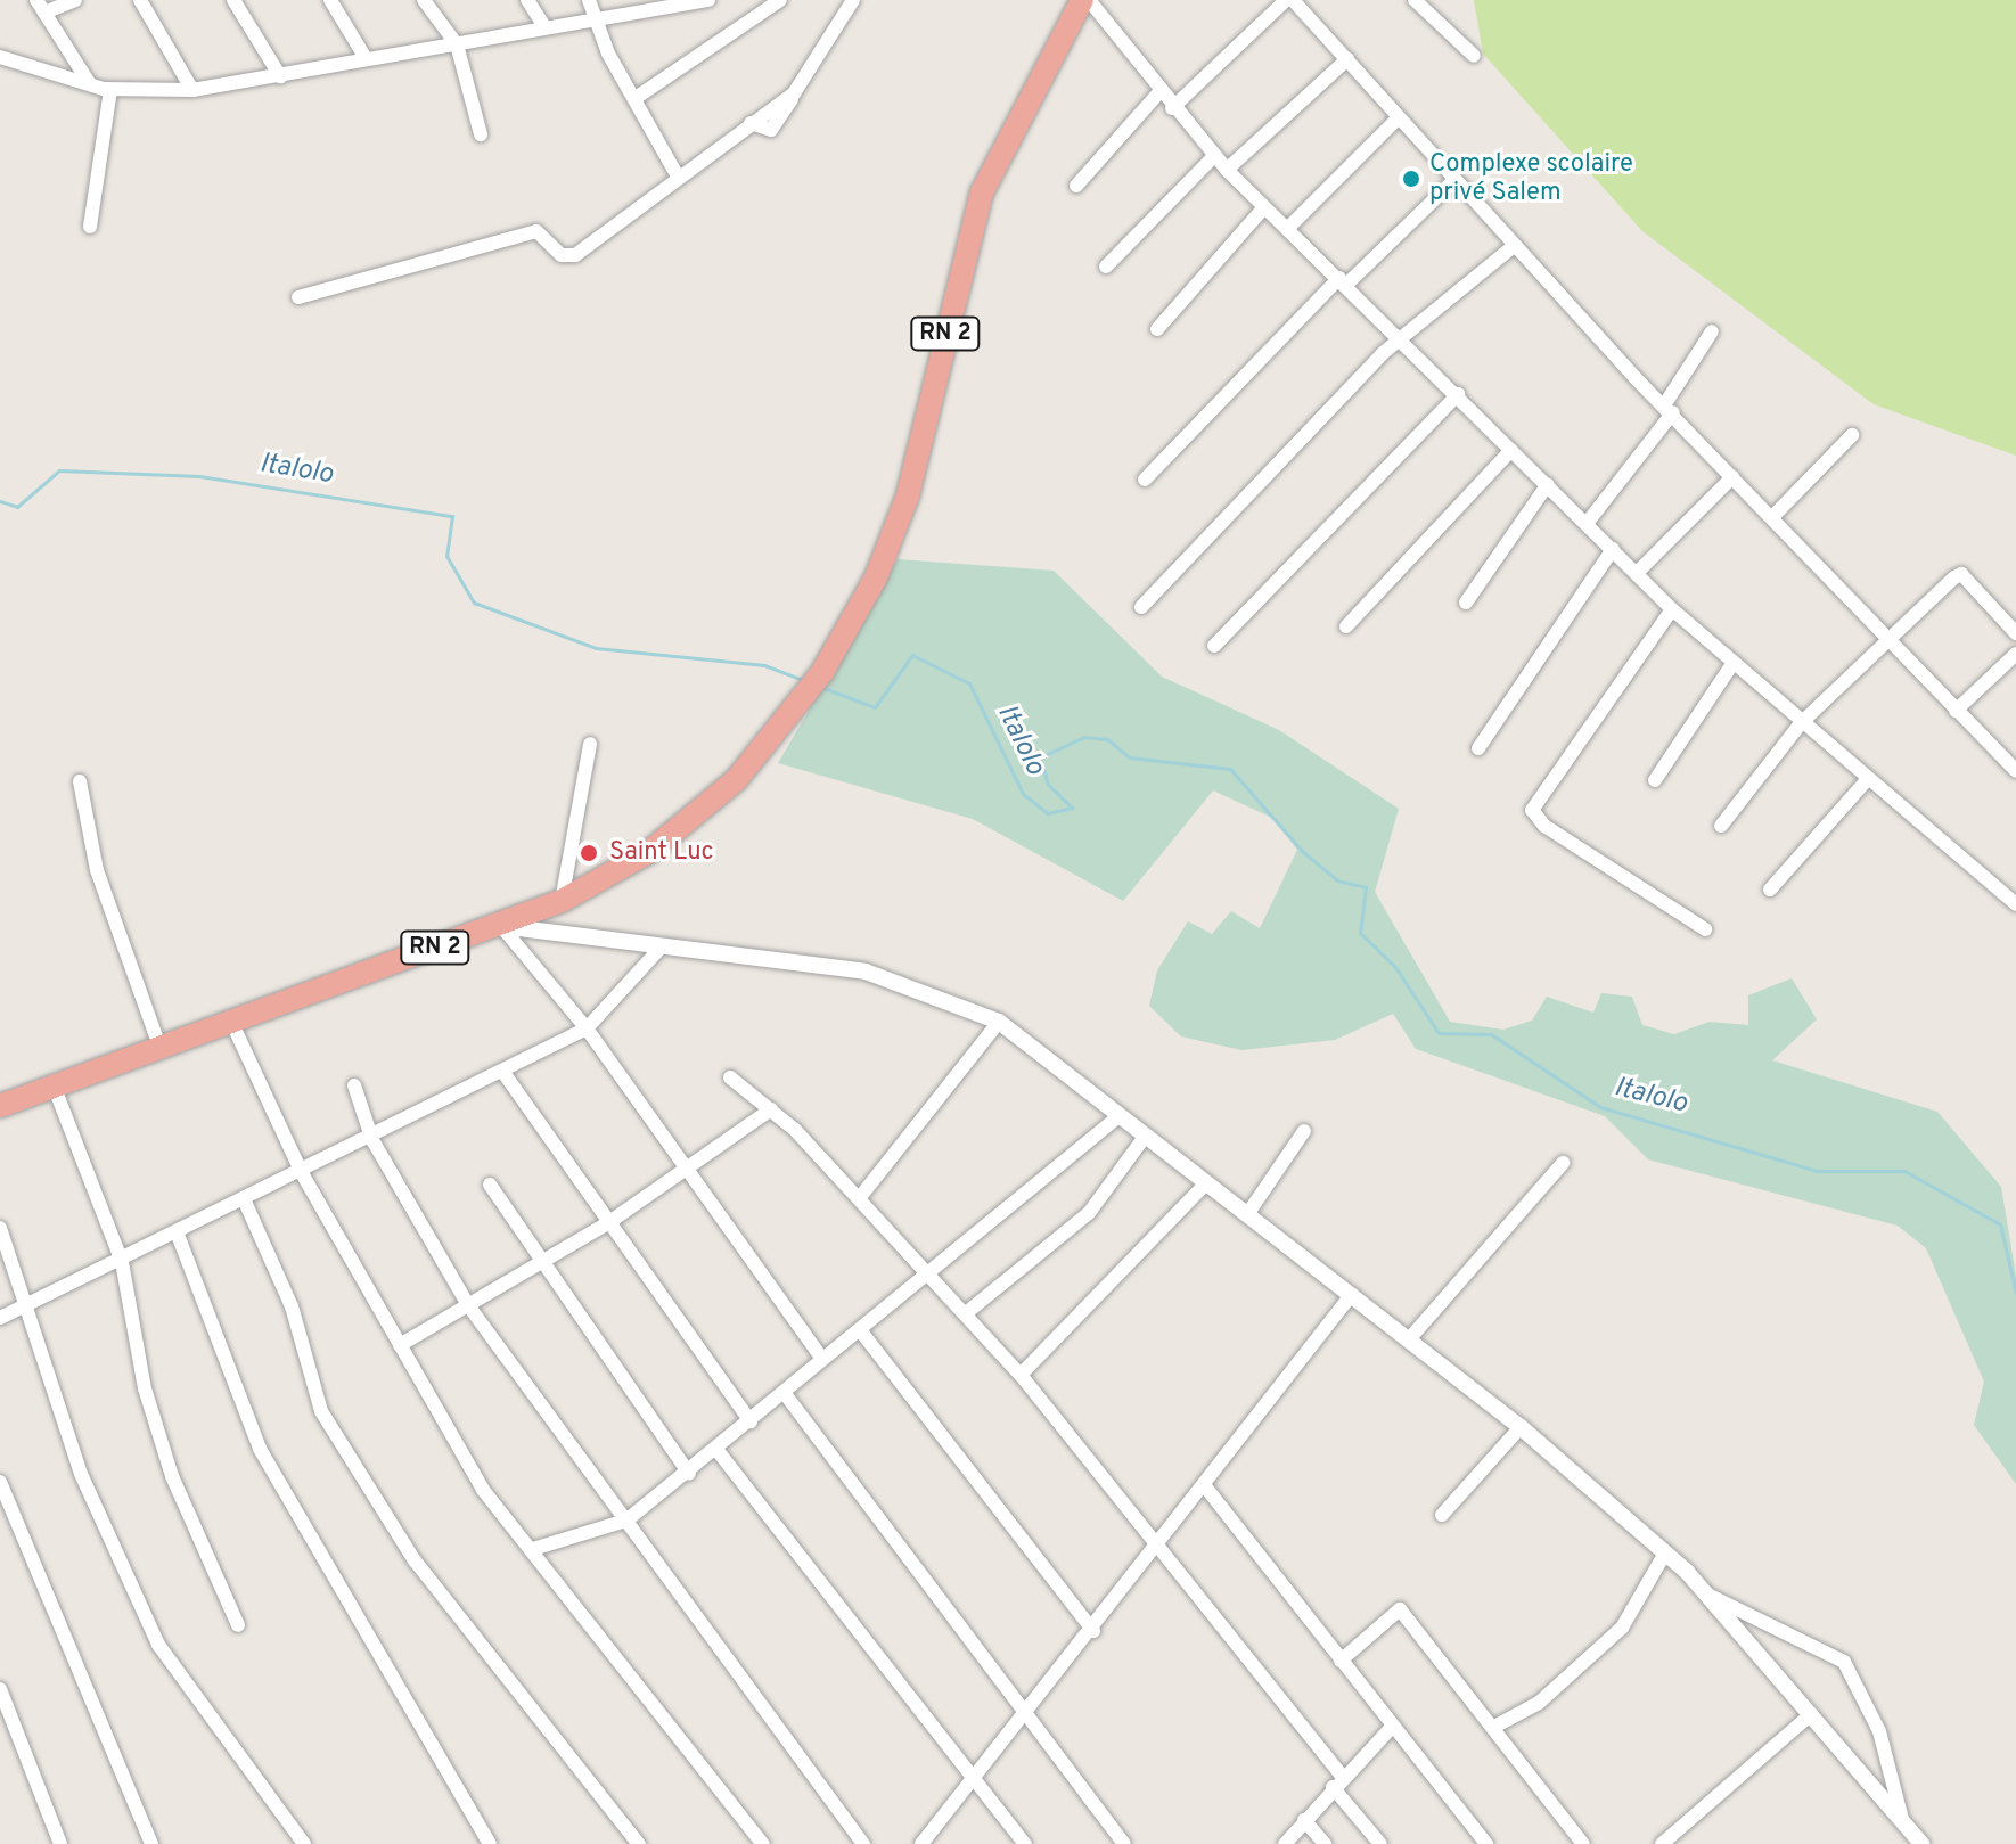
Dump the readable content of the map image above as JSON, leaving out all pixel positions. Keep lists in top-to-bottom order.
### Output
{
  "streets": {
    "highway": ["RN 2"]
  },
  "water": ["Italolo"],
  "places": ["Complexe scolaire privé Salem", "Saint Luc"]
}
